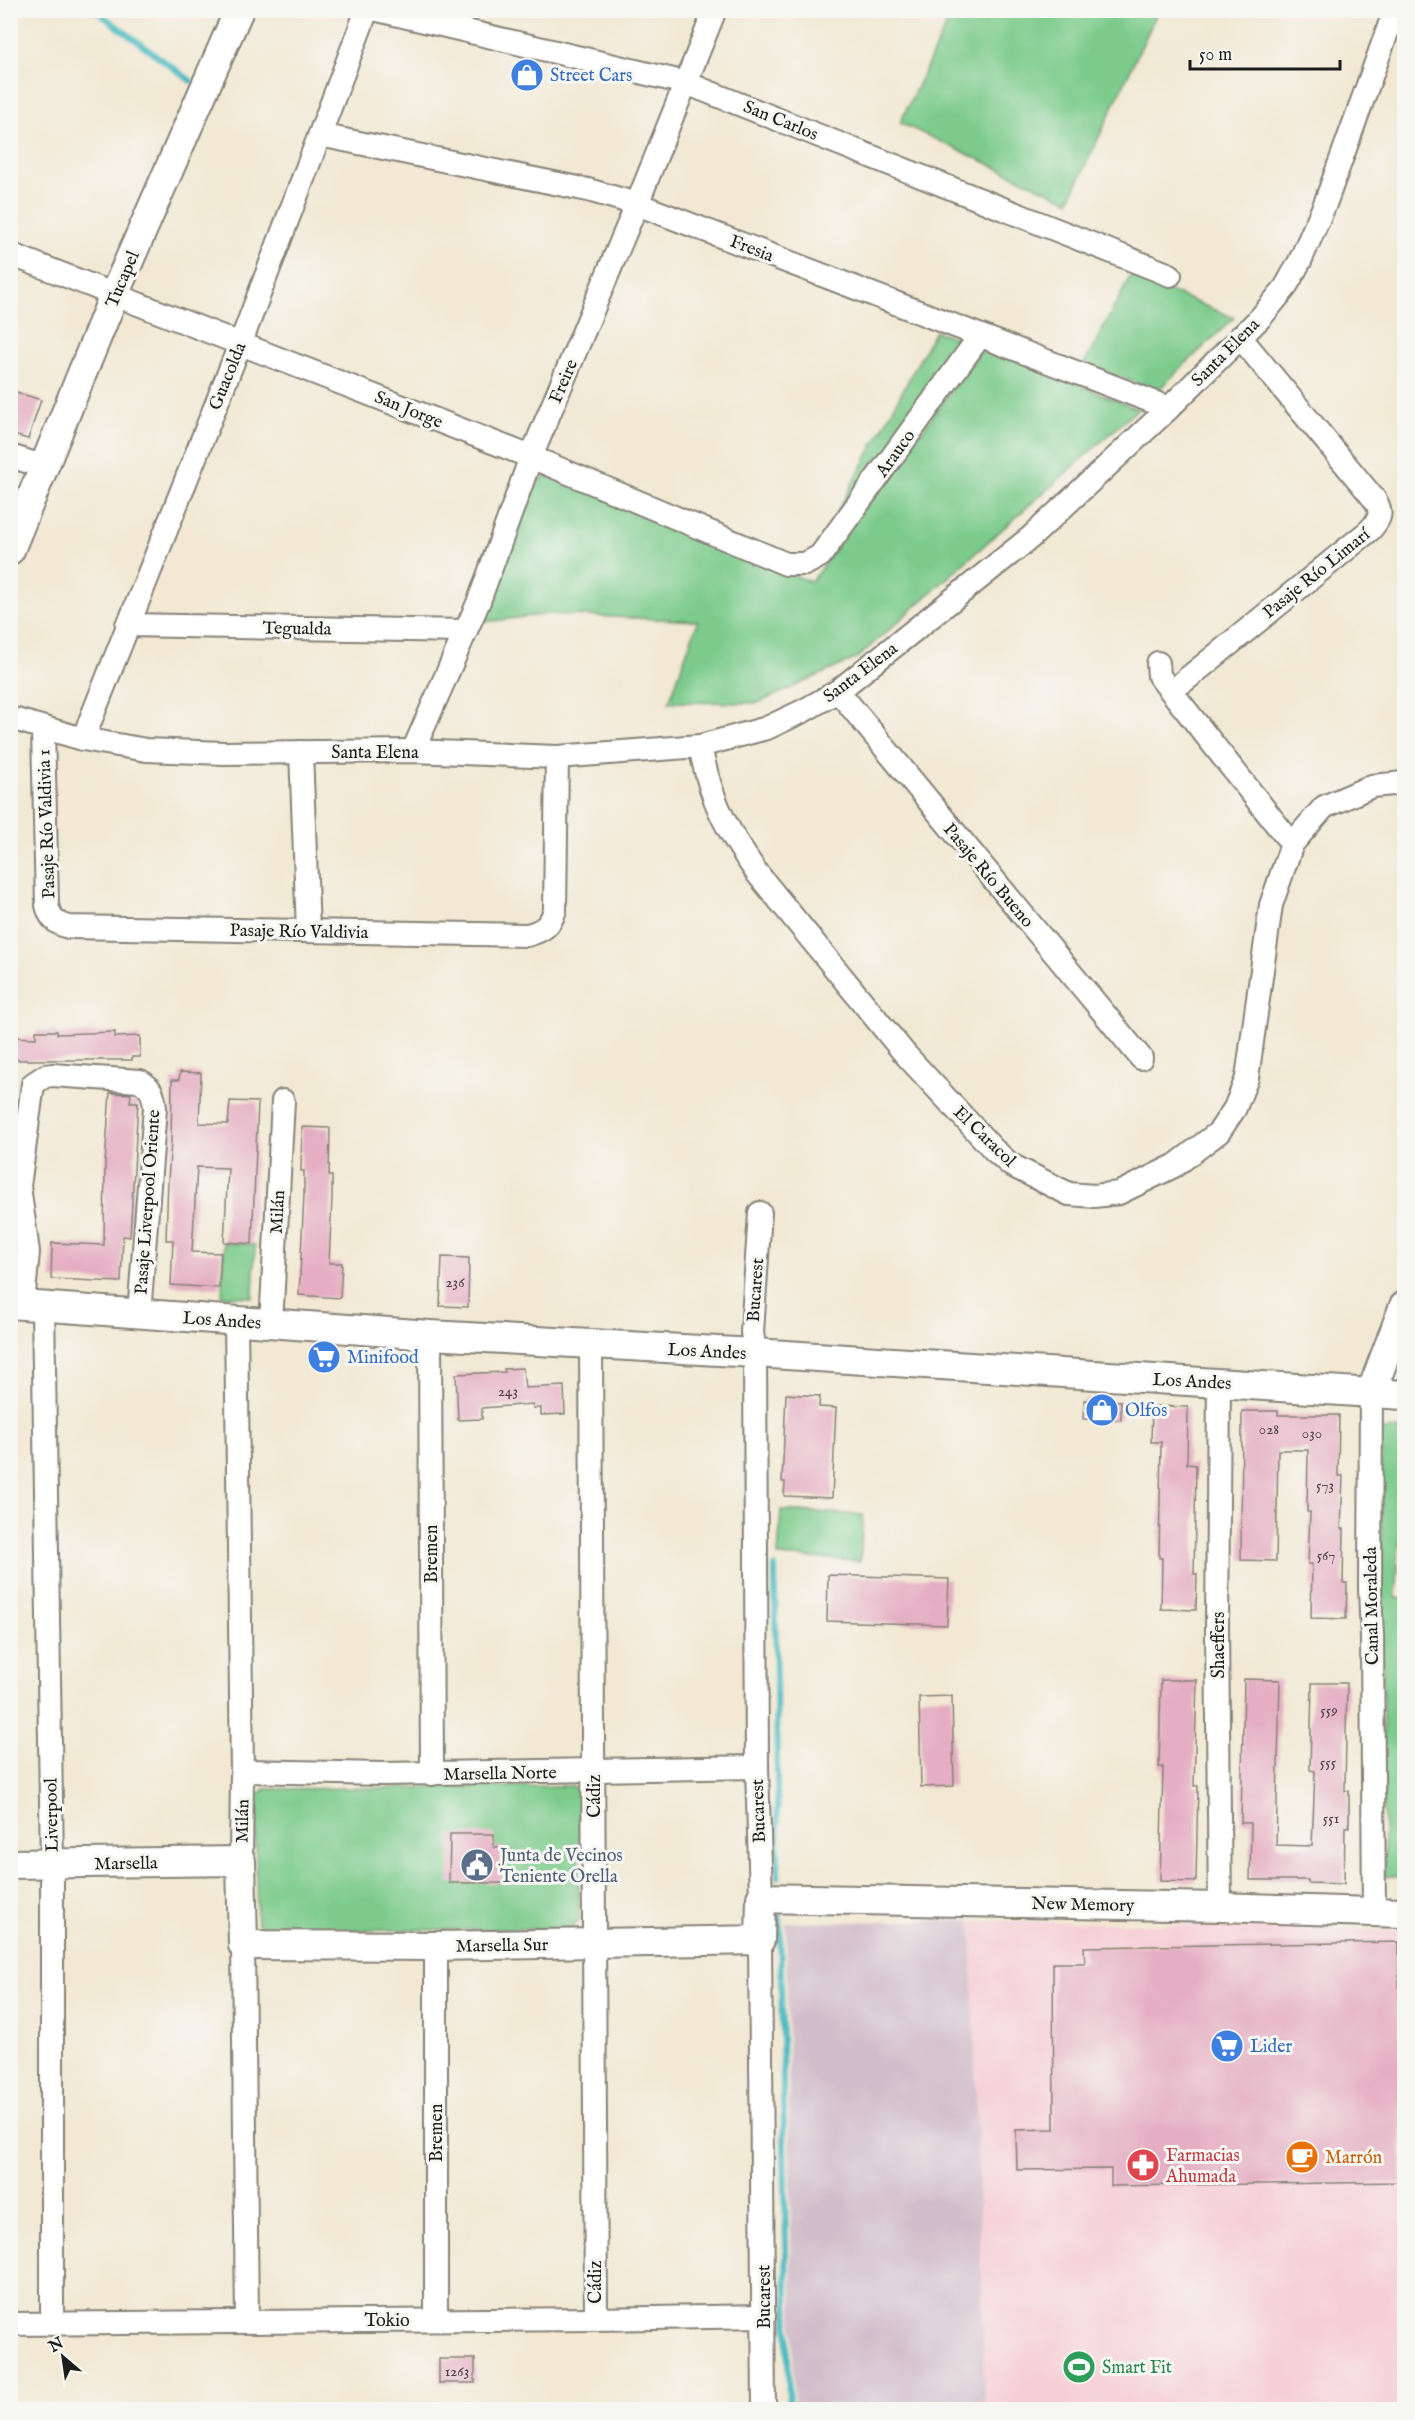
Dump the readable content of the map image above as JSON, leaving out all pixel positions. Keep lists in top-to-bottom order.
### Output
{
  "streets": {
    "street": [
      "San Carlos",
      "Fresia",
      "Tucapel",
      "Santa Elena",
      "Guacolda",
      "Freire",
      "San Jorge",
      "Arauco",
      "Pasaje Río Limarí",
      "Tegualda",
      "Pasaje Río Valdivia 1",
      "Pasaje Río Bueno",
      "Pasaje Río Valdivia",
      "El Caracol",
      "Pasaje Liverpool Oriente",
      "Milán",
      "Bucarest",
      "Los Andes",
      "Bremen",
      "Canal Moraleda",
      "Shaeffers",
      "Marsella Norte",
      "Cádiz",
      "Liverpool",
      "Marsella",
      "New Memory",
      "Marsella Sur",
      "Tokio"
    ]
  },
  "crossings": [
    ["San Carlos", "Freire"],
    ["Fresia", "Santa Elena"],
    ["Fresia", "Guacolda"],
    ["Fresia", "Freire"],
    ["Fresia", "Arauco"],
    ["Tucapel", "San Jorge"],
    ["Santa Elena", "Guacolda"],
    ["Santa Elena", "Freire"],
    ["Santa Elena", "Pasaje Río Limarí"],
    ["Santa Elena", "Pasaje Río Valdivia 1"],
    ["Santa Elena", "Pasaje Río Bueno"],
    ["Santa Elena", "Pasaje Río Valdivia"],
    ["Santa Elena", "El Caracol"],
    ["Guacolda", "San Jorge"],
    ["Guacolda", "Tegualda"],
    ["Freire", "San Jorge"],
    ["Freire", "Tegualda"],
    ["San Jorge", "Arauco"],
    ["Pasaje Río Valdivia 1", "Pasaje Río Valdivia"],
    ["Pasaje Liverpool Oriente", "Los Andes"],
    ["Pasaje Liverpool Oriente", "Liverpool"],
    ["Milán", "Los Andes"],
    ["Milán", "Marsella Norte"],
    ["Milán", "Marsella"],
    ["Milán", "Marsella Sur"],
    ["Milán", "Tokio"],
    ["Bucarest", "Los Andes"],
    ["Bucarest", "Marsella Norte"],
    ["Bucarest", "New Memory"],
    ["Bucarest", "Marsella Sur"],
    ["Bucarest", "Tokio"],
    ["Los Andes", "Bremen"],
    ["Los Andes", "Canal Moraleda"],
    ["Los Andes", "Shaeffers"],
    ["Los Andes", "Cádiz"],
    ["Los Andes", "Liverpool"],
    ["Bremen", "Marsella Norte"],
    ["Bremen", "Marsella Sur"],
    ["Bremen", "Tokio"],
    ["Canal Moraleda", "New Memory"],
    ["Shaeffers", "New Memory"],
    ["Marsella Norte", "Cádiz"],
    ["Cádiz", "Marsella Sur"],
    ["Cádiz", "Tokio"],
    ["Liverpool", "Marsella"],
    ["Liverpool", "Tokio"]
  ],
  "places": {
    "shop": ["Street Cars", "Olfos"],
    "supermarket": ["Minifood", "Lider"],
    "public building": ["Junta de Vecinos Teniente Orella"],
    "cafe": ["Marrón"],
    "pharmacy": ["Farmacias Ahumada"],
    "sports": ["Smart Fit"]
  },
  "house_numbers": [
    "236",
    "243",
    "028",
    "030",
    "573",
    "567",
    "559",
    "555",
    "551",
    "1263"
  ],
  "scale_bar": "50 m",
  "north": "top left"
}
